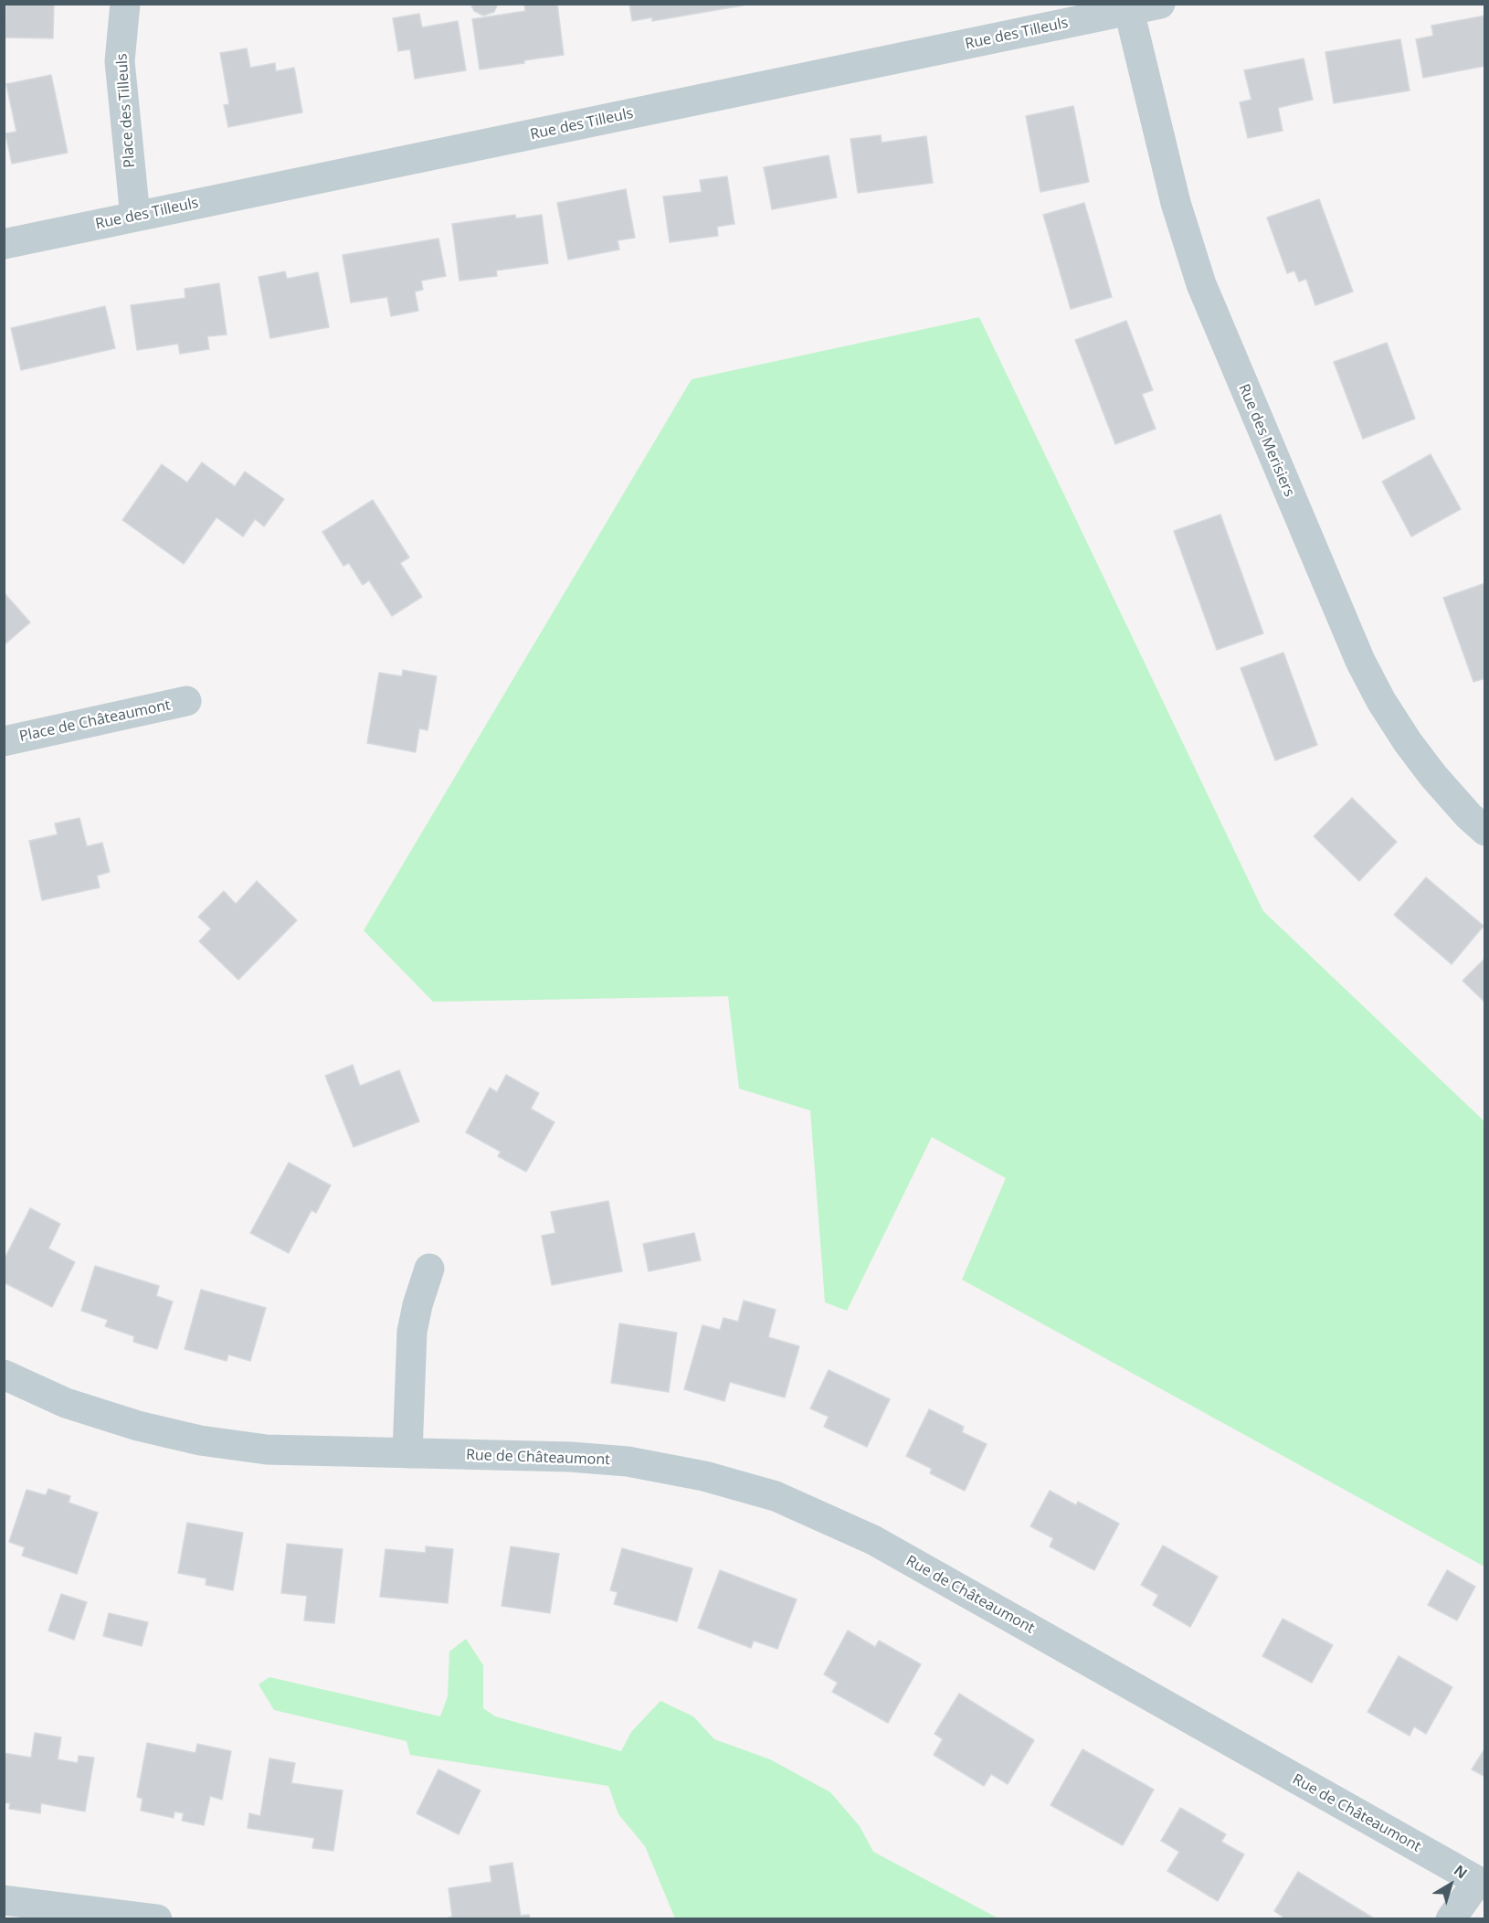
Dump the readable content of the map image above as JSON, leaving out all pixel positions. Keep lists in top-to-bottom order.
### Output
{
  "streets": {
    "street": [
      "Rue des Tilleuls",
      "Place des Tilleuls",
      "Rue des Merisiers",
      "Place de Châteaumont",
      "Rue de Châteaumont"
    ]
  },
  "crossings": [
    ["Rue des Tilleuls", "Place des Tilleuls"],
    ["Rue des Tilleuls", "Rue des Merisiers"]
  ],
  "north": "top right"
}
